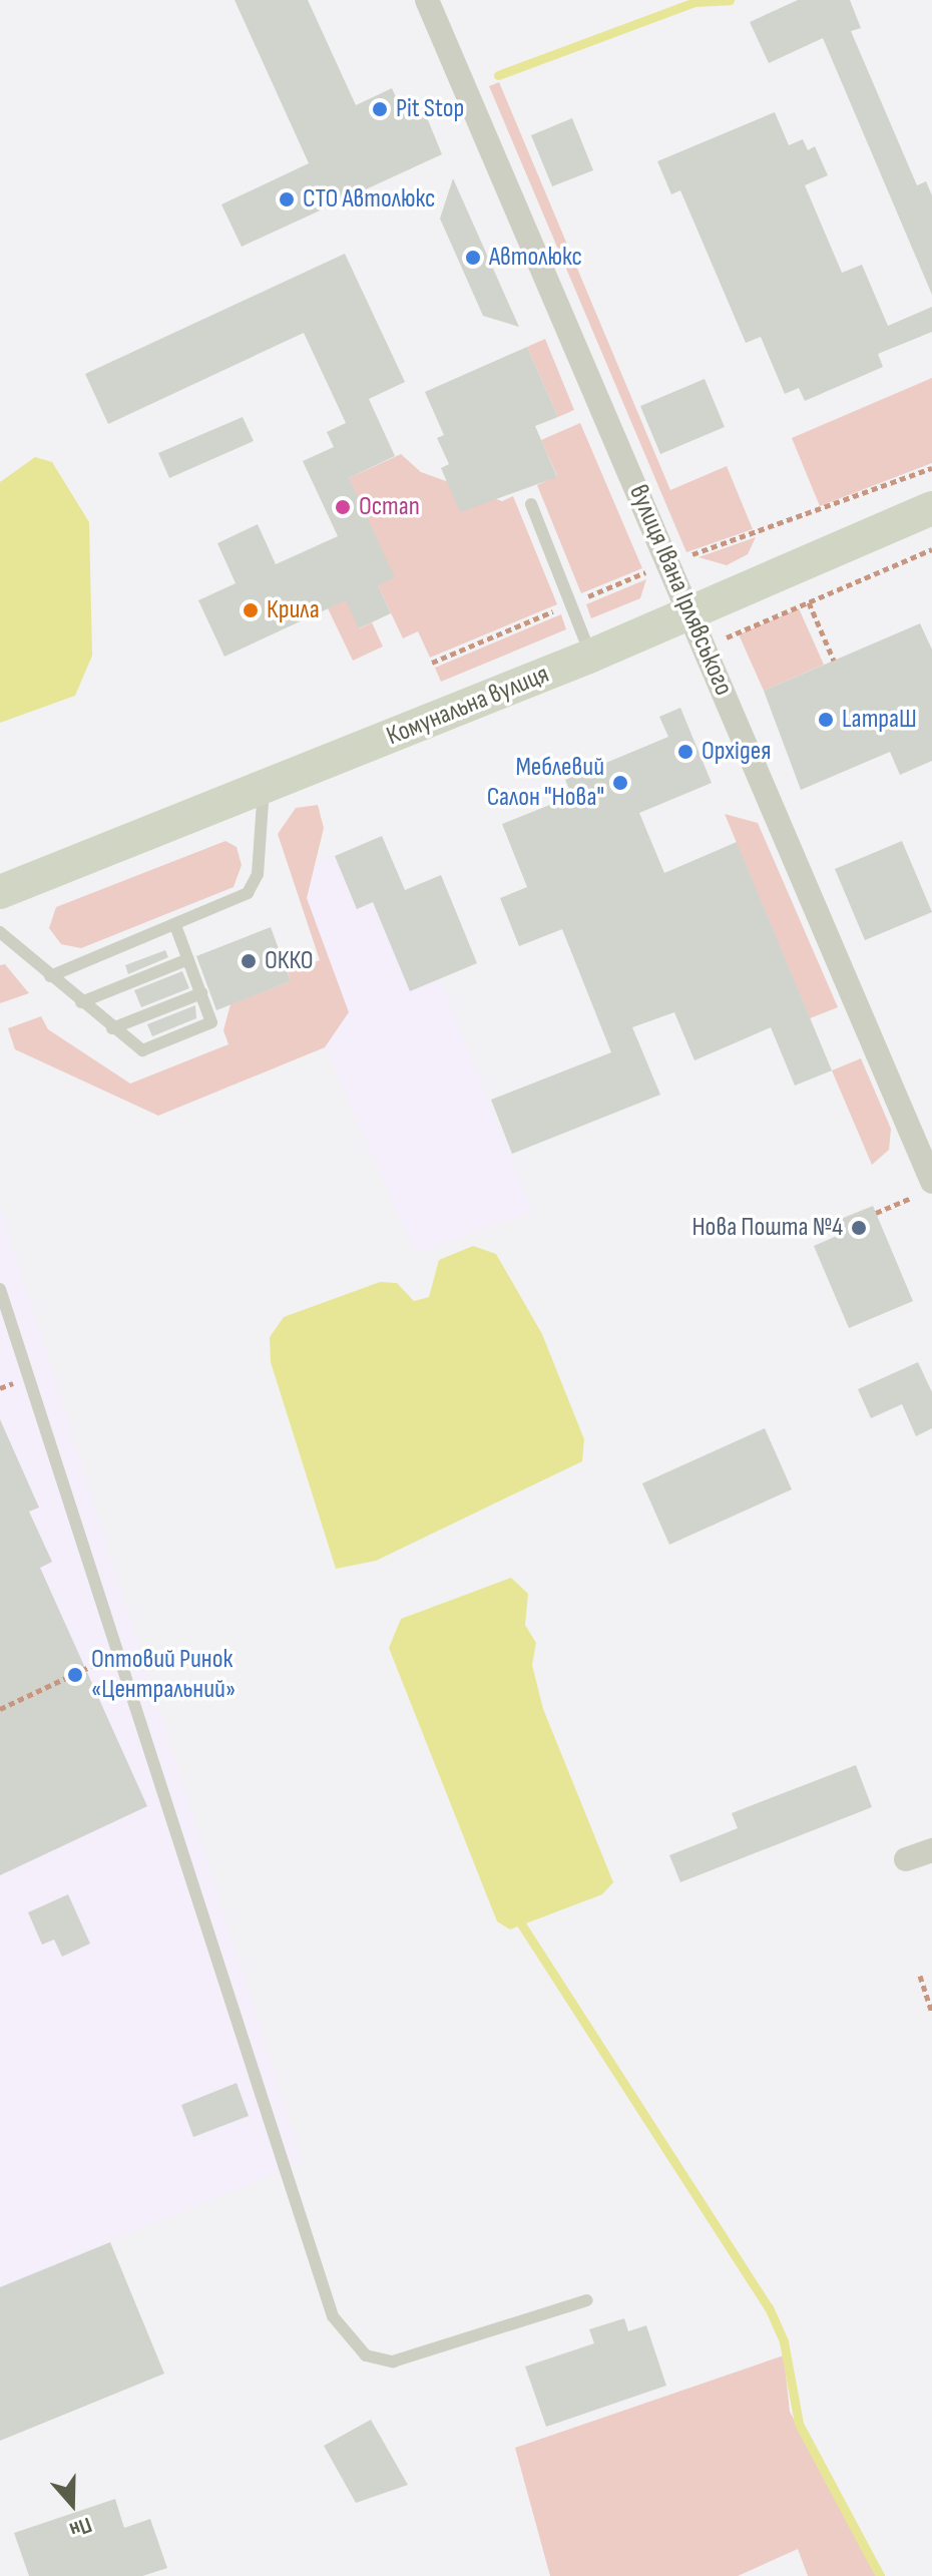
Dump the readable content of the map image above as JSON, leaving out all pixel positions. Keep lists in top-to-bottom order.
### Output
{
  "streets": {
    "main road": ["Комунальна вулиця"],
    "street": ["вулиця Івана Ірлявського"]
  },
  "crossings": [
    ["вулиця Івана Ірлявського", "Комунальна вулиця"]
  ],
  "places": [
    "Pit Stop",
    "СТО Автолюкс",
    "Автолюкс",
    "Остап",
    "Крила",
    "LampaШ",
    "Орхідея",
    "Меблевий Салон \"Нова\"",
    "ОККО",
    "Нова Пошта №4",
    "Оптовий Ринок «Центральний»"
  ],
  "north": "bottom"
}
